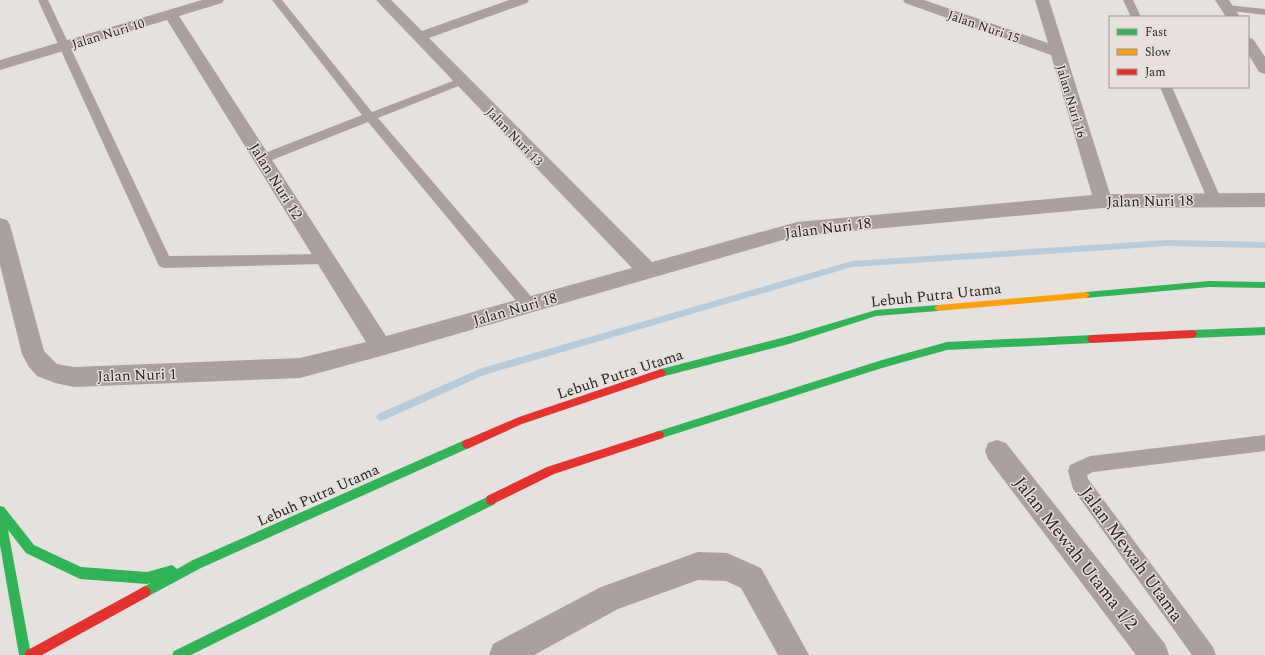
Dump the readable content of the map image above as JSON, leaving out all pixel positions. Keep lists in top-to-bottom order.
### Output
{
  "streets": {
    "main road": ["Lebuh Putra Utama"],
    "street": [
      "Jalan Nuri 15",
      "Jalan Nuri 10",
      "Jalan Nuri 16",
      "Jalan Nuri 13",
      "Jalan Nuri 12",
      "Jalan Nuri 18",
      "Jalan Nuri 1",
      "Jalan Mewah Utama 1/2"
    ],
    "lane": ["Jalan Mewah Utama"]
  },
  "crossings": [
    ["Jalan Nuri 15", "Jalan Nuri 16"],
    ["Jalan Nuri 10", "Jalan Nuri 12"],
    ["Jalan Nuri 16", "Jalan Nuri 18"],
    ["Jalan Nuri 13", "Jalan Nuri 18"],
    ["Jalan Nuri 12", "Jalan Nuri 18"],
    ["Jalan Nuri 12", "Jalan Nuri 1"],
    ["Jalan Nuri 18", "Jalan Nuri 1"]
  ],
  "legend": ["Fast", "Slow", "Jam"]
}
